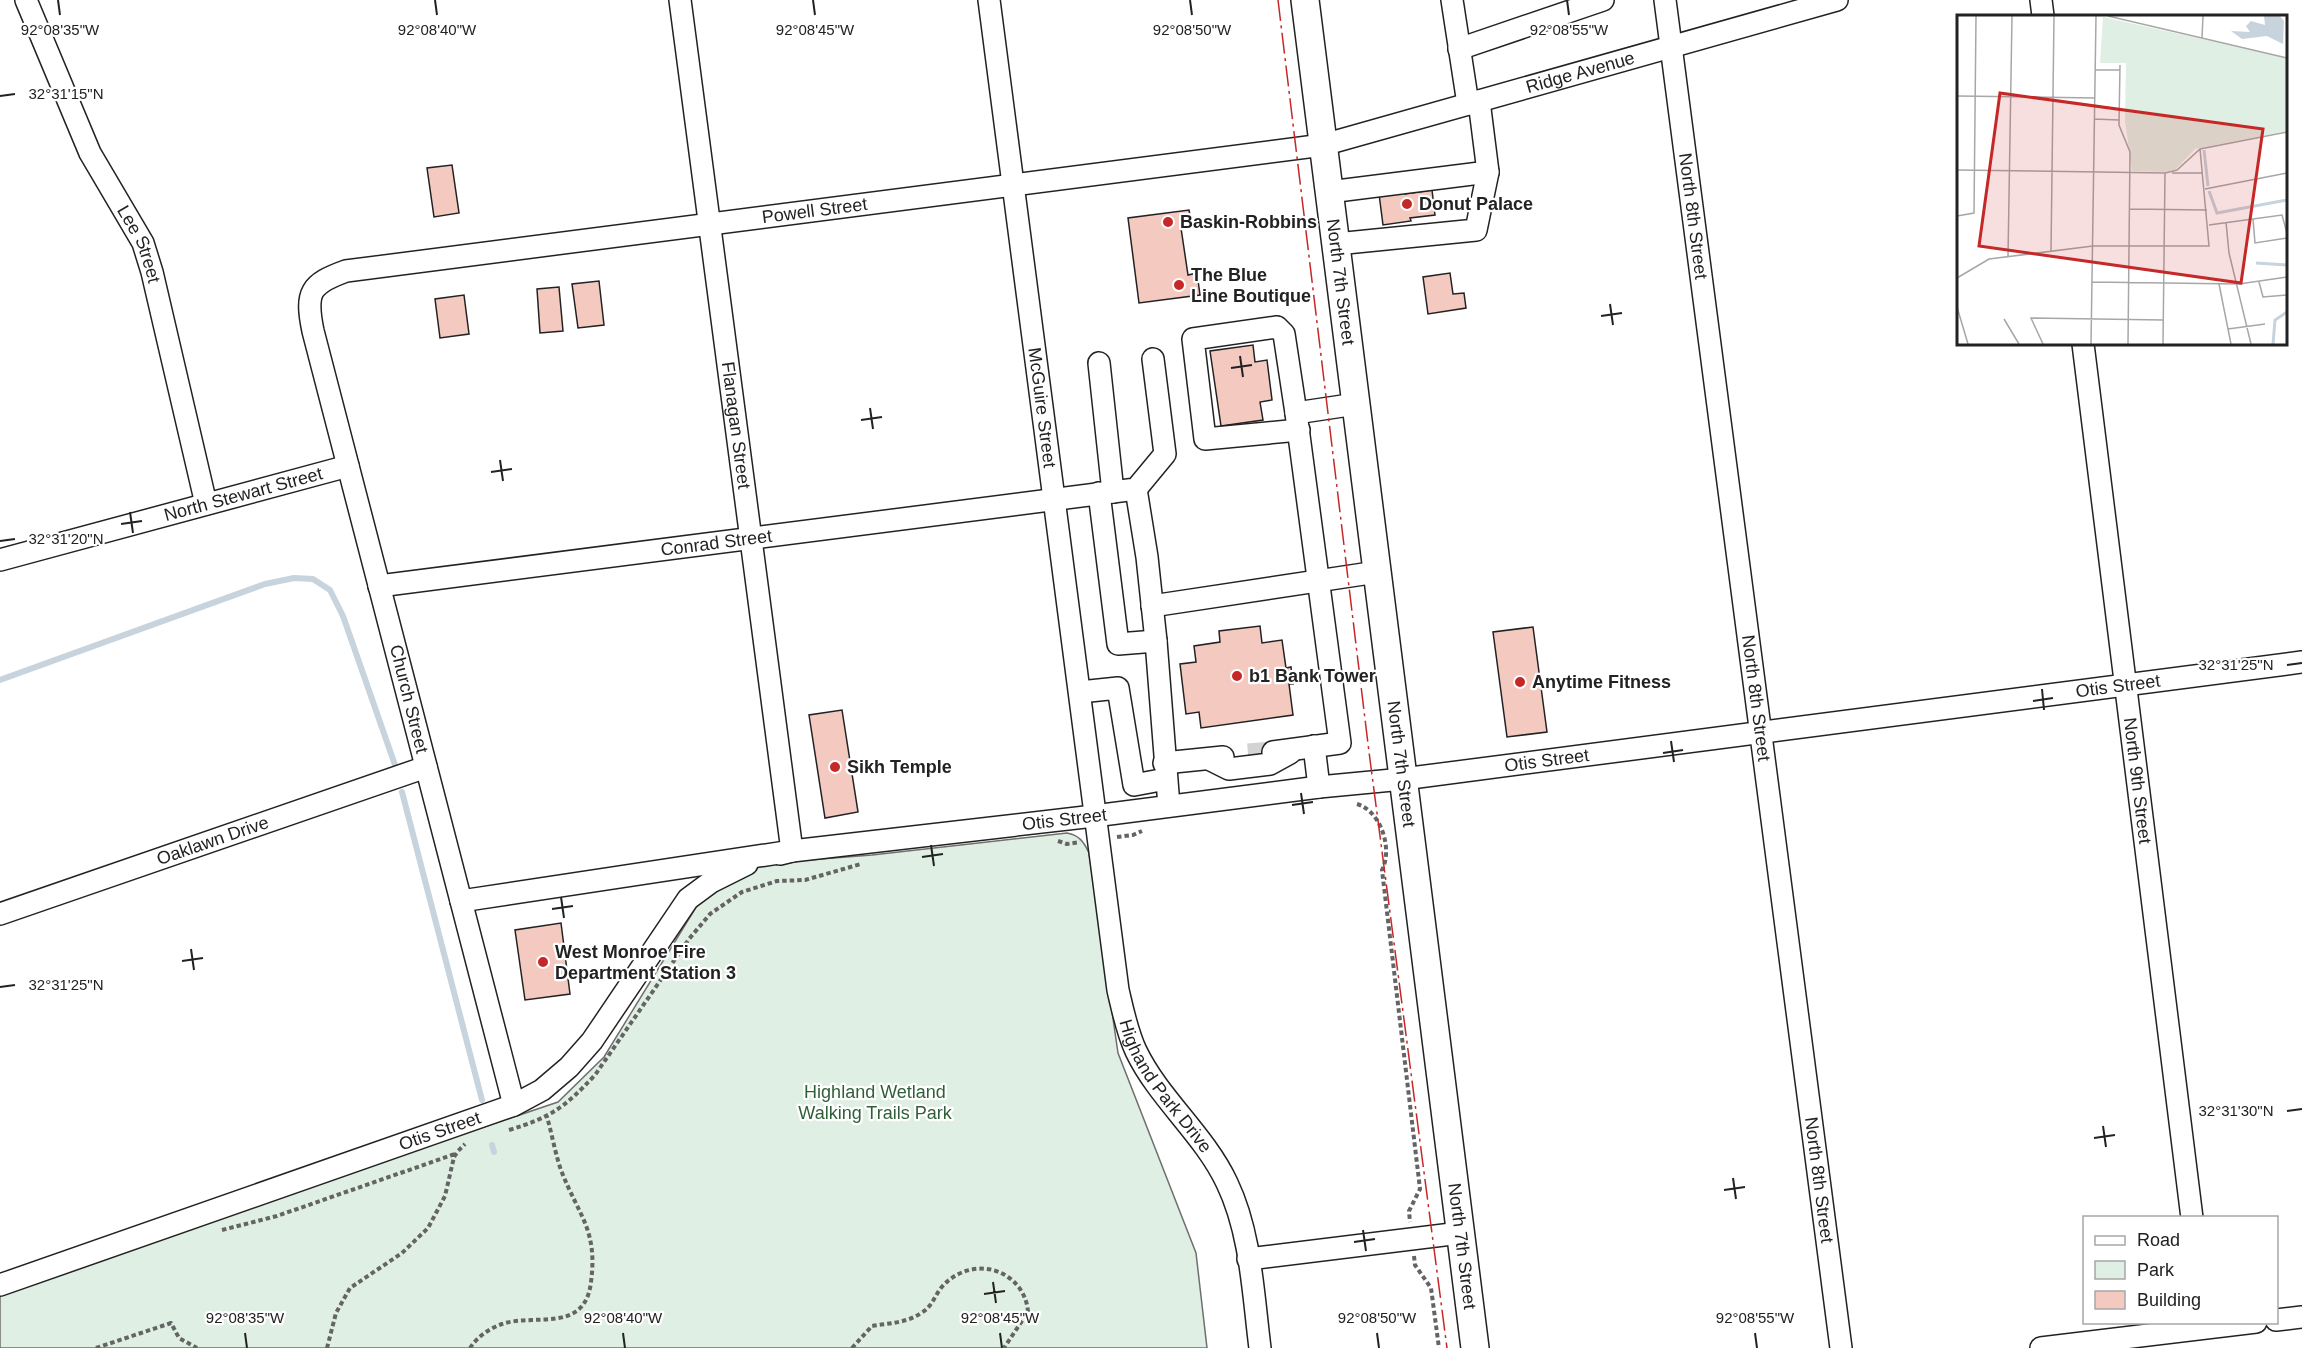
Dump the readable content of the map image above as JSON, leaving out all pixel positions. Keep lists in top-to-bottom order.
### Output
{
  "streets": {
    "main road": ["North 7th Street"],
    "street": [
      "Ridge Avenue",
      "Powell Street",
      "North 8th Street",
      "Lee Street",
      "McGuire Street",
      "Flanagan Street",
      "North Stewart Street",
      "Conrad Street",
      "Otis Street",
      "Church Street",
      "North 9th Street",
      "Oaklawn Drive",
      "Highand Park Drive"
    ]
  },
  "crossings": [
    ["Ridge Avenue", "Powell Street"],
    ["Ridge Avenue", "North 8th Street"],
    ["Ridge Avenue", "North 7th Street"],
    ["Powell Street", "North 7th Street"],
    ["Powell Street", "McGuire Street"],
    ["Powell Street", "Flanagan Street"],
    ["Powell Street", "Church Street"],
    ["North 8th Street", "Otis Street"],
    ["Lee Street", "North Stewart Street"],
    ["North 7th Street", "Otis Street"],
    ["McGuire Street", "Conrad Street"],
    ["McGuire Street", "Otis Street"],
    ["McGuire Street", "Highand Park Drive"],
    ["Flanagan Street", "Conrad Street"],
    ["Flanagan Street", "Otis Street"],
    ["North Stewart Street", "Church Street"],
    ["Conrad Street", "Church Street"],
    ["Otis Street", "Church Street"],
    ["Otis Street", "North 9th Street"],
    ["Otis Street", "Highand Park Drive"],
    ["Church Street", "Oaklawn Drive"]
  ],
  "parks": ["Highland Wetland Walking Trails Park"],
  "places": [
    "Donut Palace",
    "Baskin-Robbins",
    "The Blue Line Boutique",
    "b1 Bank Tower",
    "Anytime Fitness",
    "Sikh Temple",
    "West Monroe Fire Department Station 3"
  ],
  "legend": ["Road", "Park", "Building"],
  "coordinates": [
    "92°08'35\"W",
    "92°08'40\"W",
    "92°08'45\"W",
    "92°08'50\"W",
    "92°08'55\"W",
    "32°31'15\"N",
    "32°31'20\"N",
    "32°31'25\"N",
    "32°31'30\"N"
  ]
}
